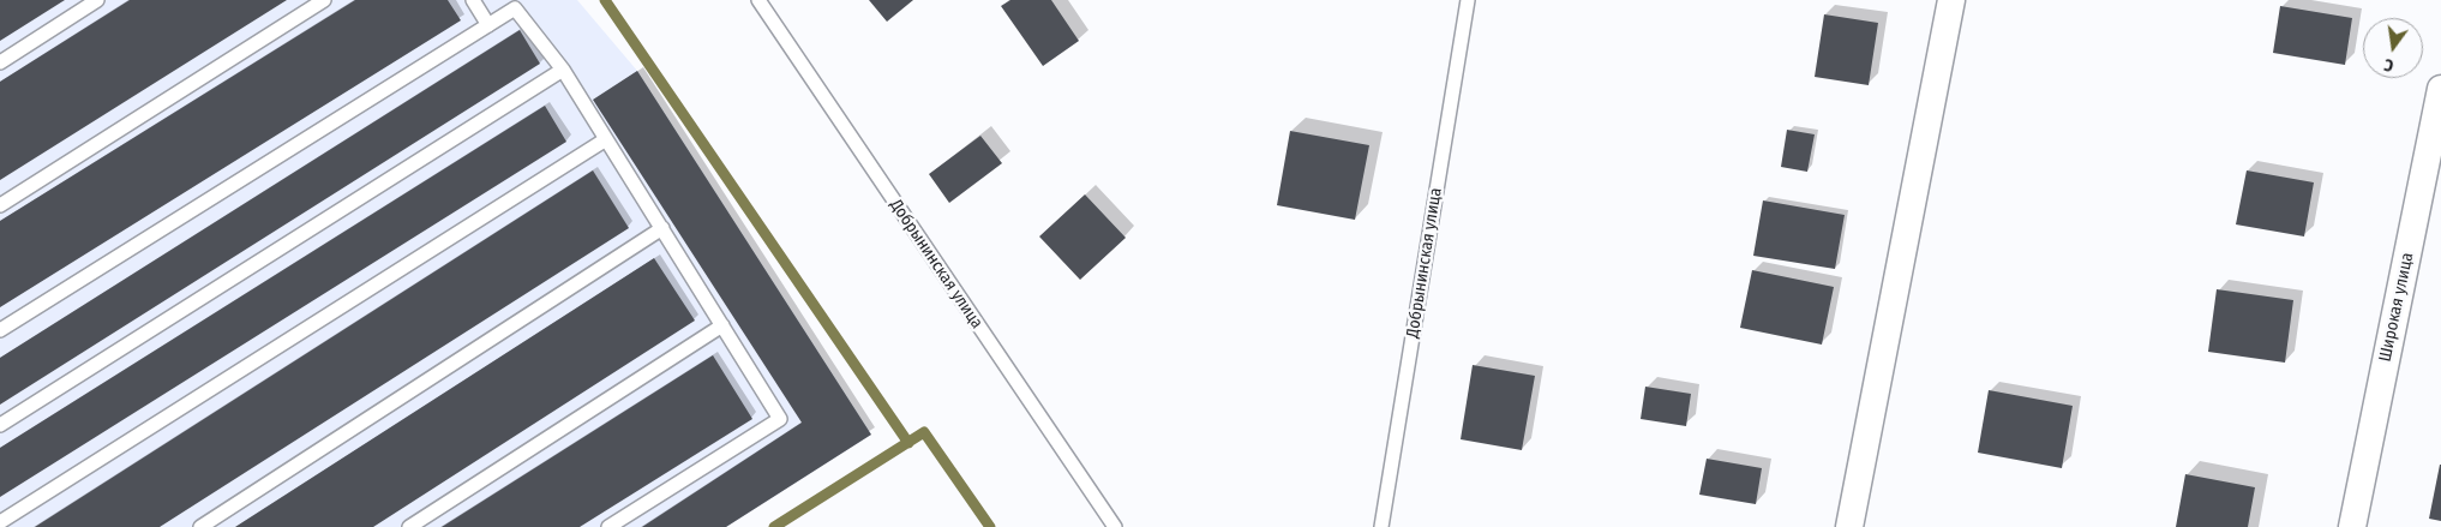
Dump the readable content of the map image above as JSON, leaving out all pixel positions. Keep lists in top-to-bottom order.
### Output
{
  "streets": {
    "street": ["Широкая улица"],
    "lane": ["Добрынинская улица"]
  },
  "north": "bottom"
}
